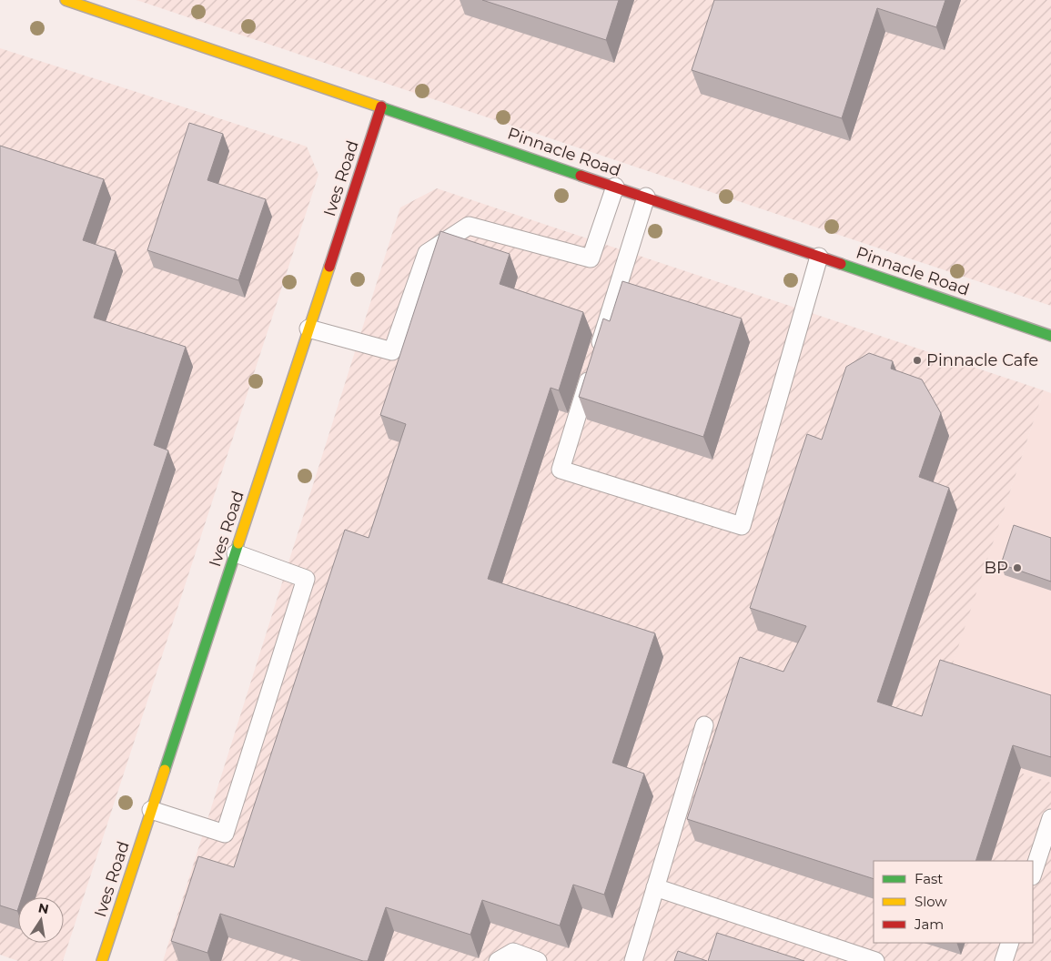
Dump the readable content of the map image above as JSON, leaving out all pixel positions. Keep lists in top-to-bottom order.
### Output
{
  "streets": {
    "street": ["Pinnacle Road", "Ives Road"]
  },
  "crossings": [
    ["Pinnacle Road", "Ives Road"]
  ],
  "places": ["Pinnacle Cafe", "BP"],
  "legend": ["Fast", "Slow", "Jam"],
  "north": "top"
}
